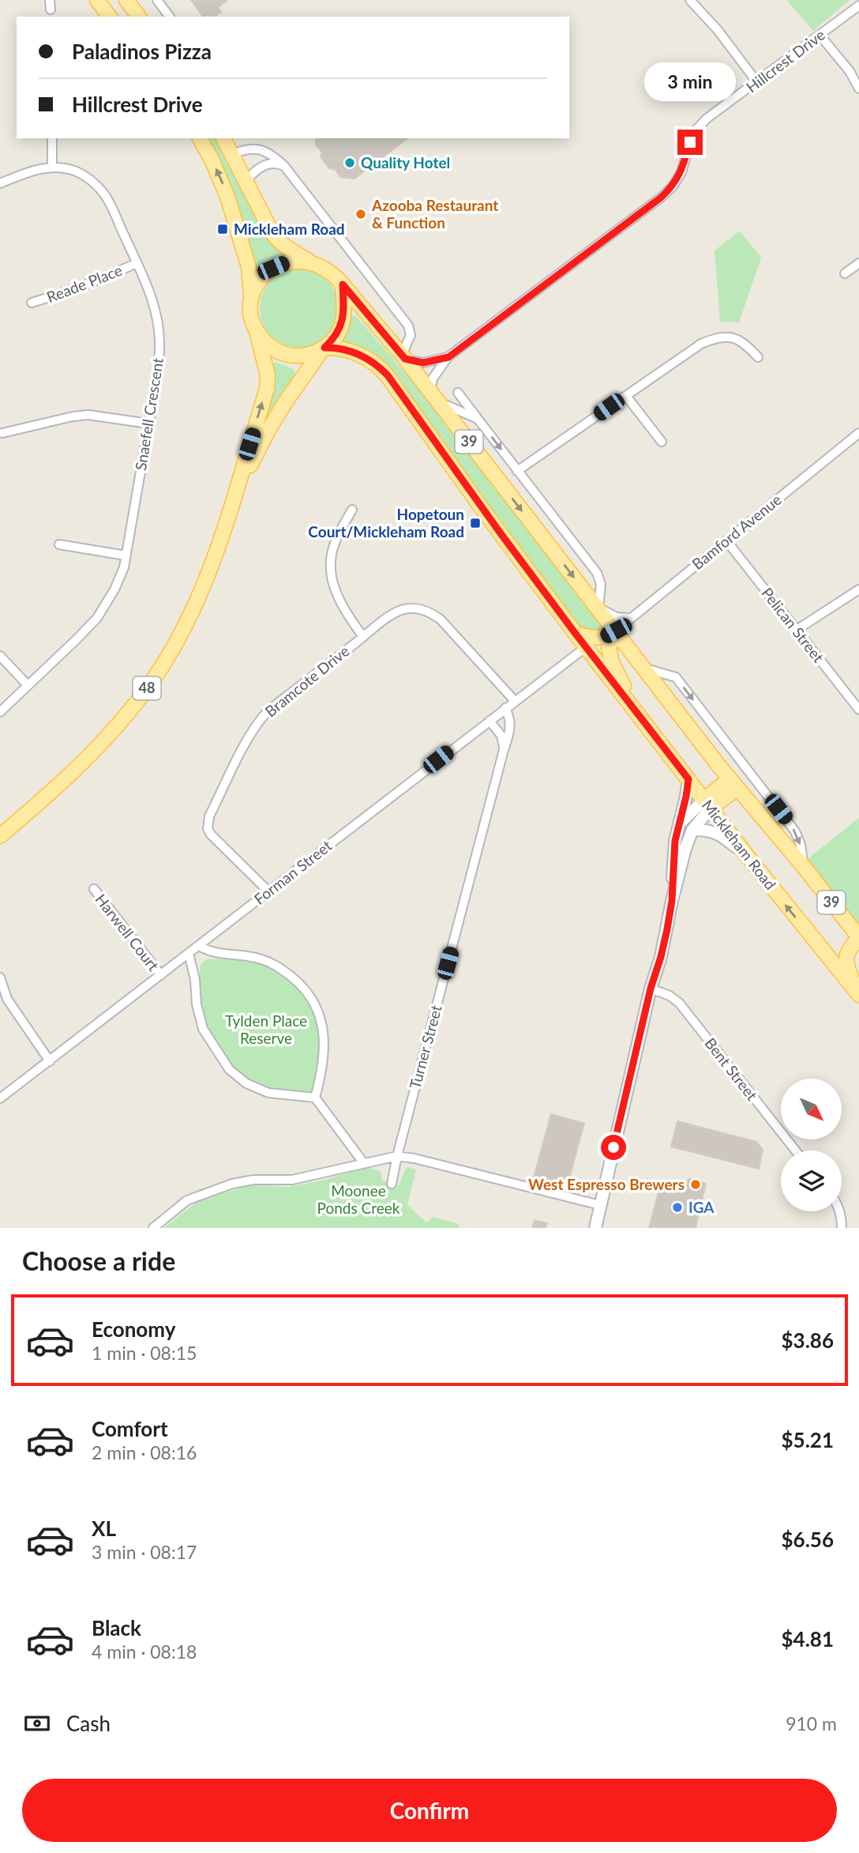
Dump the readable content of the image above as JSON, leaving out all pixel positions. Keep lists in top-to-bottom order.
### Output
{
  "streets": {
    "main road": ["39", "48", "Mickleham Road"],
    "street": [
      "Hillcrest Drive",
      "Reade Place",
      "Snaefell Crescent",
      "Bamford Avenue",
      "Pelican Street",
      "Bramcote Drive",
      "Forman Street",
      "Harwell Court",
      "Turner Street",
      "Bent Street"
    ]
  },
  "crossings": [
    ["Hillcrest Drive", "39"],
    ["Reade Place", "Snaefell Crescent"],
    ["39", "Bamford Avenue"],
    ["39", "48"],
    ["39", "Mickleham Road"],
    ["Bamford Avenue", "Pelican Street"],
    ["Bramcote Drive", "Forman Street"],
    ["48", "Mickleham Road"],
    ["Mickleham Road", "Forman Street"],
    ["Forman Street", "Harwell Court"],
    ["Forman Street", "Turner Street"]
  ],
  "parks": ["Tylden Place Reserve", "Moonee Ponds Creek"],
  "places": {
    "other": [
      "Quality Hotel",
      "Azooba Restaurant & Function",
      "West Espresso Brewers",
      "IGA"
    ],
    "transit": ["Mickleham Road", "Hopetoun Court/Mickleham Road"]
  },
  "north": "bottom right",
  "page": {
    "banner": ["Paladinos Pizza", "Hillcrest Drive"],
    "bubble": "3 min",
    "heading": "Choose a ride",
    "list": [
      {
        "name": "Economy",
        "note": "1 min · 08:15",
        "value": "$3.86"
      },
      {
        "name": "Comfort",
        "note": "2 min · 08:16",
        "value": "$5.21"
      },
      {
        "name": "XL",
        "note": "3 min · 08:17",
        "value": "$6.56"
      },
      {
        "name": "Black",
        "note": "4 min · 08:18",
        "value": "$4.81"
      }
    ],
    "pay": ["Cash", "910 m"],
    "buttons": "Confirm"
  }
}
